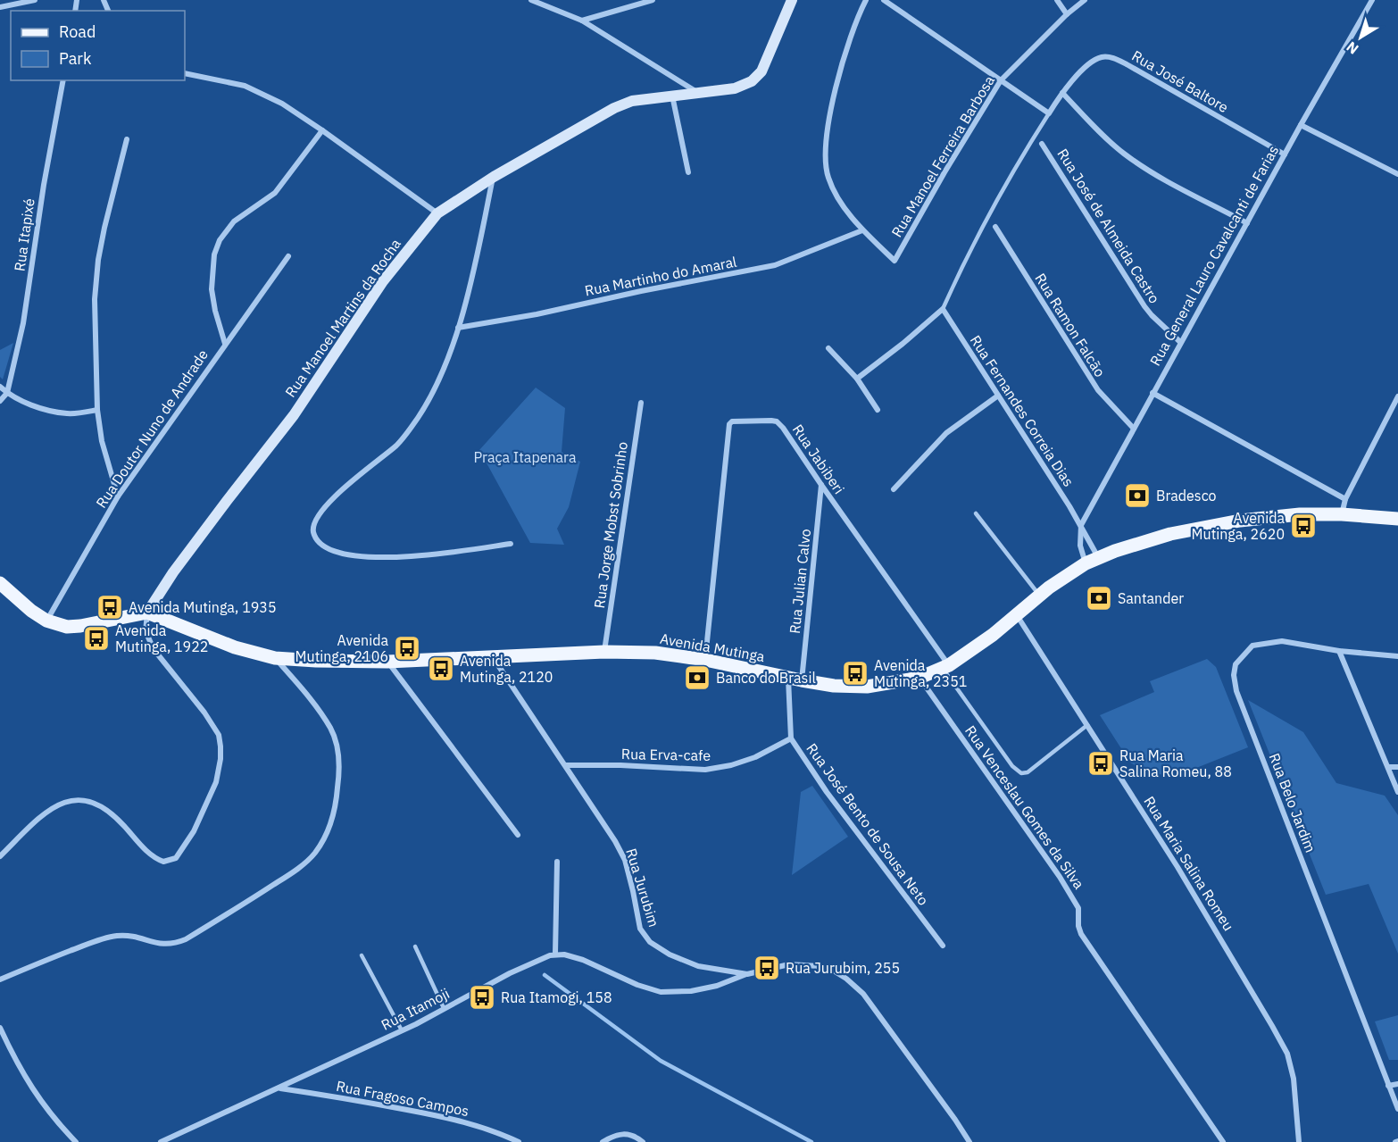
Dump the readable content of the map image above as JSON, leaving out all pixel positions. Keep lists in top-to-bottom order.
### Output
{
  "streets": {
    "main road": ["Rua Manoel Martins da Rocha", "Avenida Mutinga"],
    "street": [
      "Rua José Baltore",
      "Rua Manoel Ferreira Barbosa",
      "Rua José de Almeida Castro",
      "Rua Itapixé",
      "Rua General Lauro Cavalcanti de Farias",
      "Rua Martinho do Amaral",
      "Rua Ramon Falcão",
      "Rua Fernandes Correia Dias",
      "Rua Doutor Nuno de Andrade",
      "Rua Jabiberi",
      "Rua Jorge Mobst Sobrinho",
      "Rua Julian Calvo",
      "Rua Erva-cafe",
      "Rua Belo Jardim",
      "Rua Venceslau Gomes da Silva",
      "Rua José Bento de Sousa Neto",
      "Rua Maria Salina Romeu",
      "Rua Jurubim",
      "Rua Itamoji",
      "Rua Fragoso Campos"
    ]
  },
  "crossings": [
    ["Rua José Baltore", "Rua General Lauro Cavalcanti de Farias"],
    ["Rua Manoel Ferreira Barbosa", "Rua Martinho do Amaral"],
    ["Rua José de Almeida Castro", "Rua General Lauro Cavalcanti de Farias"],
    ["Rua General Lauro Cavalcanti de Farias", "Rua Ramon Falcão"],
    ["Rua General Lauro Cavalcanti de Farias", "Rua Fernandes Correia Dias"],
    ["Rua Manoel Martins da Rocha", "Avenida Mutinga"],
    ["Rua Fernandes Correia Dias", "Avenida Mutinga"],
    ["Rua Jabiberi", "Rua Julian Calvo"],
    ["Rua Jabiberi", "Avenida Mutinga"],
    ["Rua Jorge Mobst Sobrinho", "Avenida Mutinga"],
    ["Rua Julian Calvo", "Avenida Mutinga"],
    ["Rua Julian Calvo", "Rua José Bento de Sousa Neto"],
    ["Avenida Mutinga", "Rua Venceslau Gomes da Silva"],
    ["Avenida Mutinga", "Rua José Bento de Sousa Neto"],
    ["Avenida Mutinga", "Rua Maria Salina Romeu"],
    ["Avenida Mutinga", "Rua Jurubim"],
    ["Rua Erva-cafe", "Rua José Bento de Sousa Neto"],
    ["Rua Erva-cafe", "Rua Jurubim"],
    ["Rua Itamoji", "Rua Fragoso Campos"]
  ],
  "parks": ["Praça Itapenara"],
  "places": {
    "bank": ["Bradesco", "Santander", "Banco do Brasil"],
    "bus stop": [
      "Avenida Mutinga, 2620",
      "Avenida Mutinga, 1935",
      "Avenida Mutinga, 1922",
      "Avenida Mutinga, 2106",
      "Avenida Mutinga, 2120",
      "Avenida Mutinga, 2351",
      "Rua Maria Salina Romeu, 88",
      "Rua Jurubim, 255",
      "Rua Itamogi, 158"
    ]
  },
  "legend": ["Road", "Park"],
  "north": "bottom left"
}
